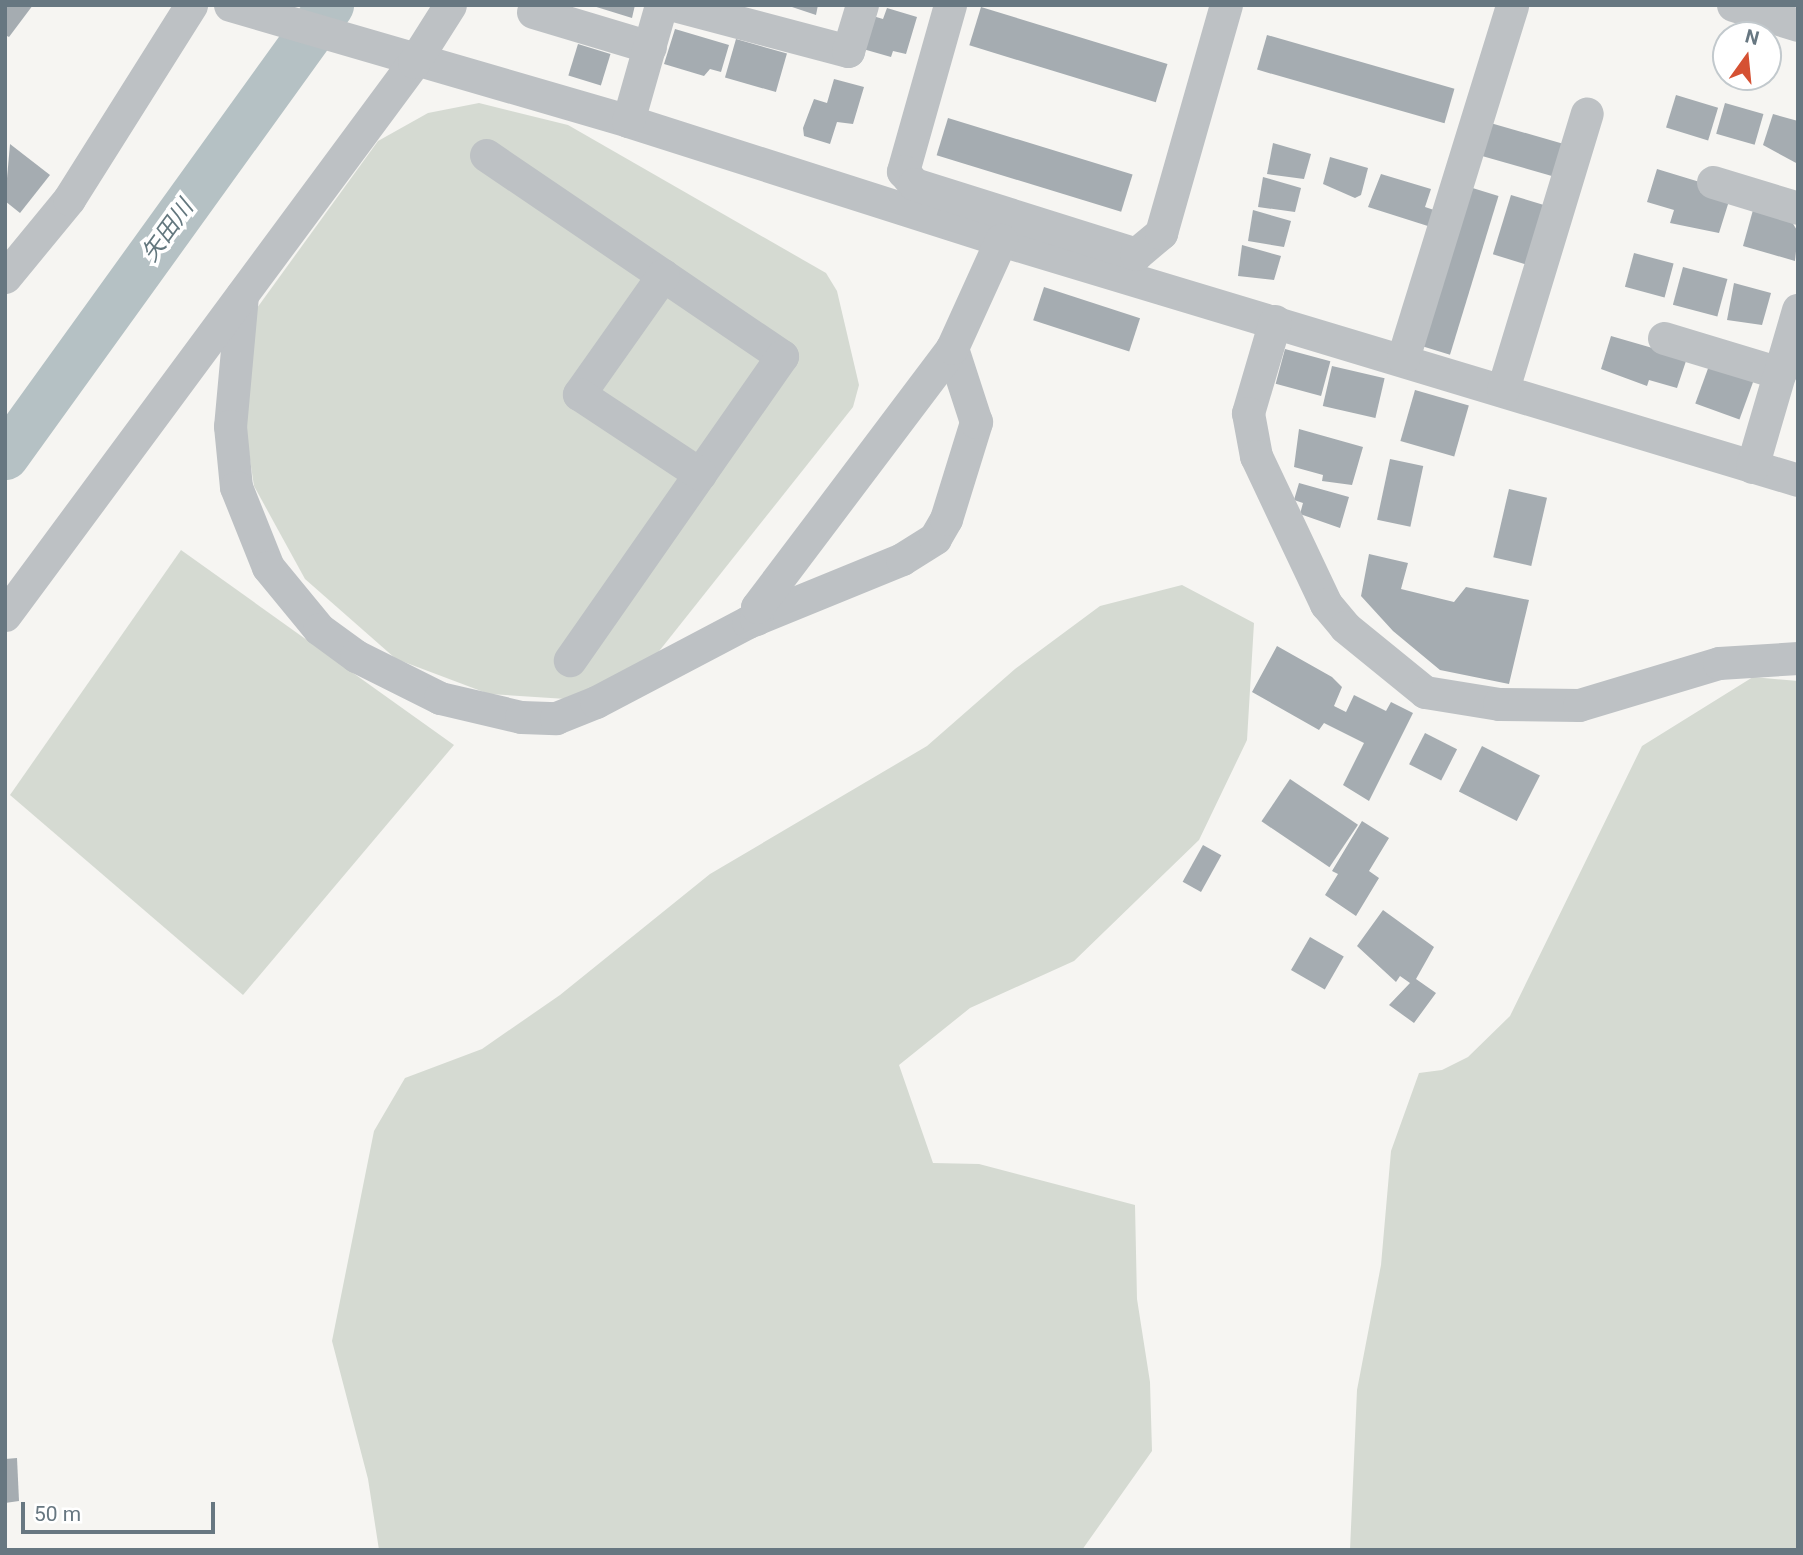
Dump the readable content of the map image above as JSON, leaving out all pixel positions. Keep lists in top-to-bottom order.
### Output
{
  "water": ["矢田川"],
  "scale_bar": "50 m",
  "north": "top"
}
